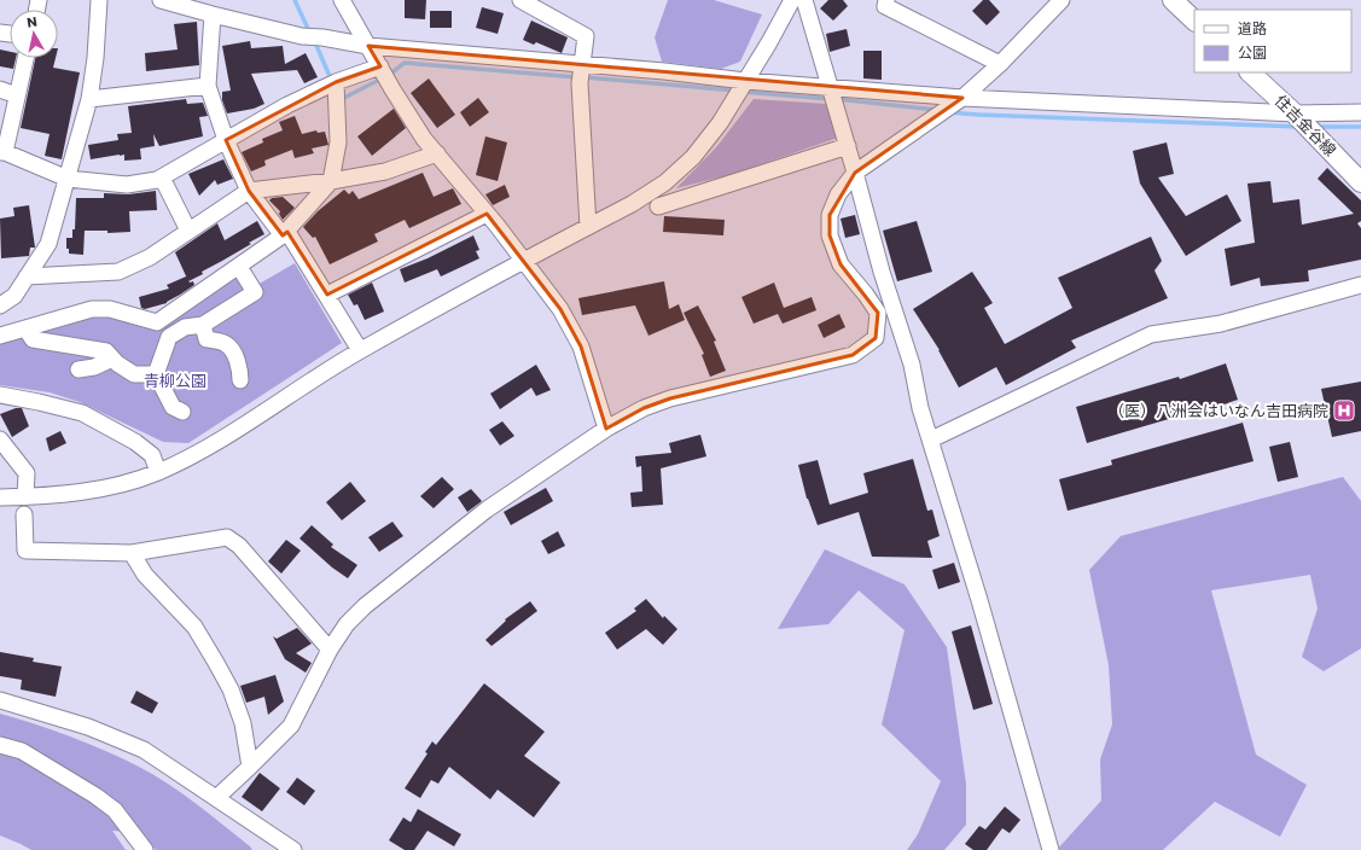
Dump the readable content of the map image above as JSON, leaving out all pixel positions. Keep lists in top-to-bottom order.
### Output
{
  "streets": {
    "main road": ["住吉金谷線"]
  },
  "parks": ["青柳公園"],
  "places": {
    "hospital": ["（医）八洲会はいなん吉田病院"]
  },
  "legend": ["道路", "公園"],
  "north": "top"
}
